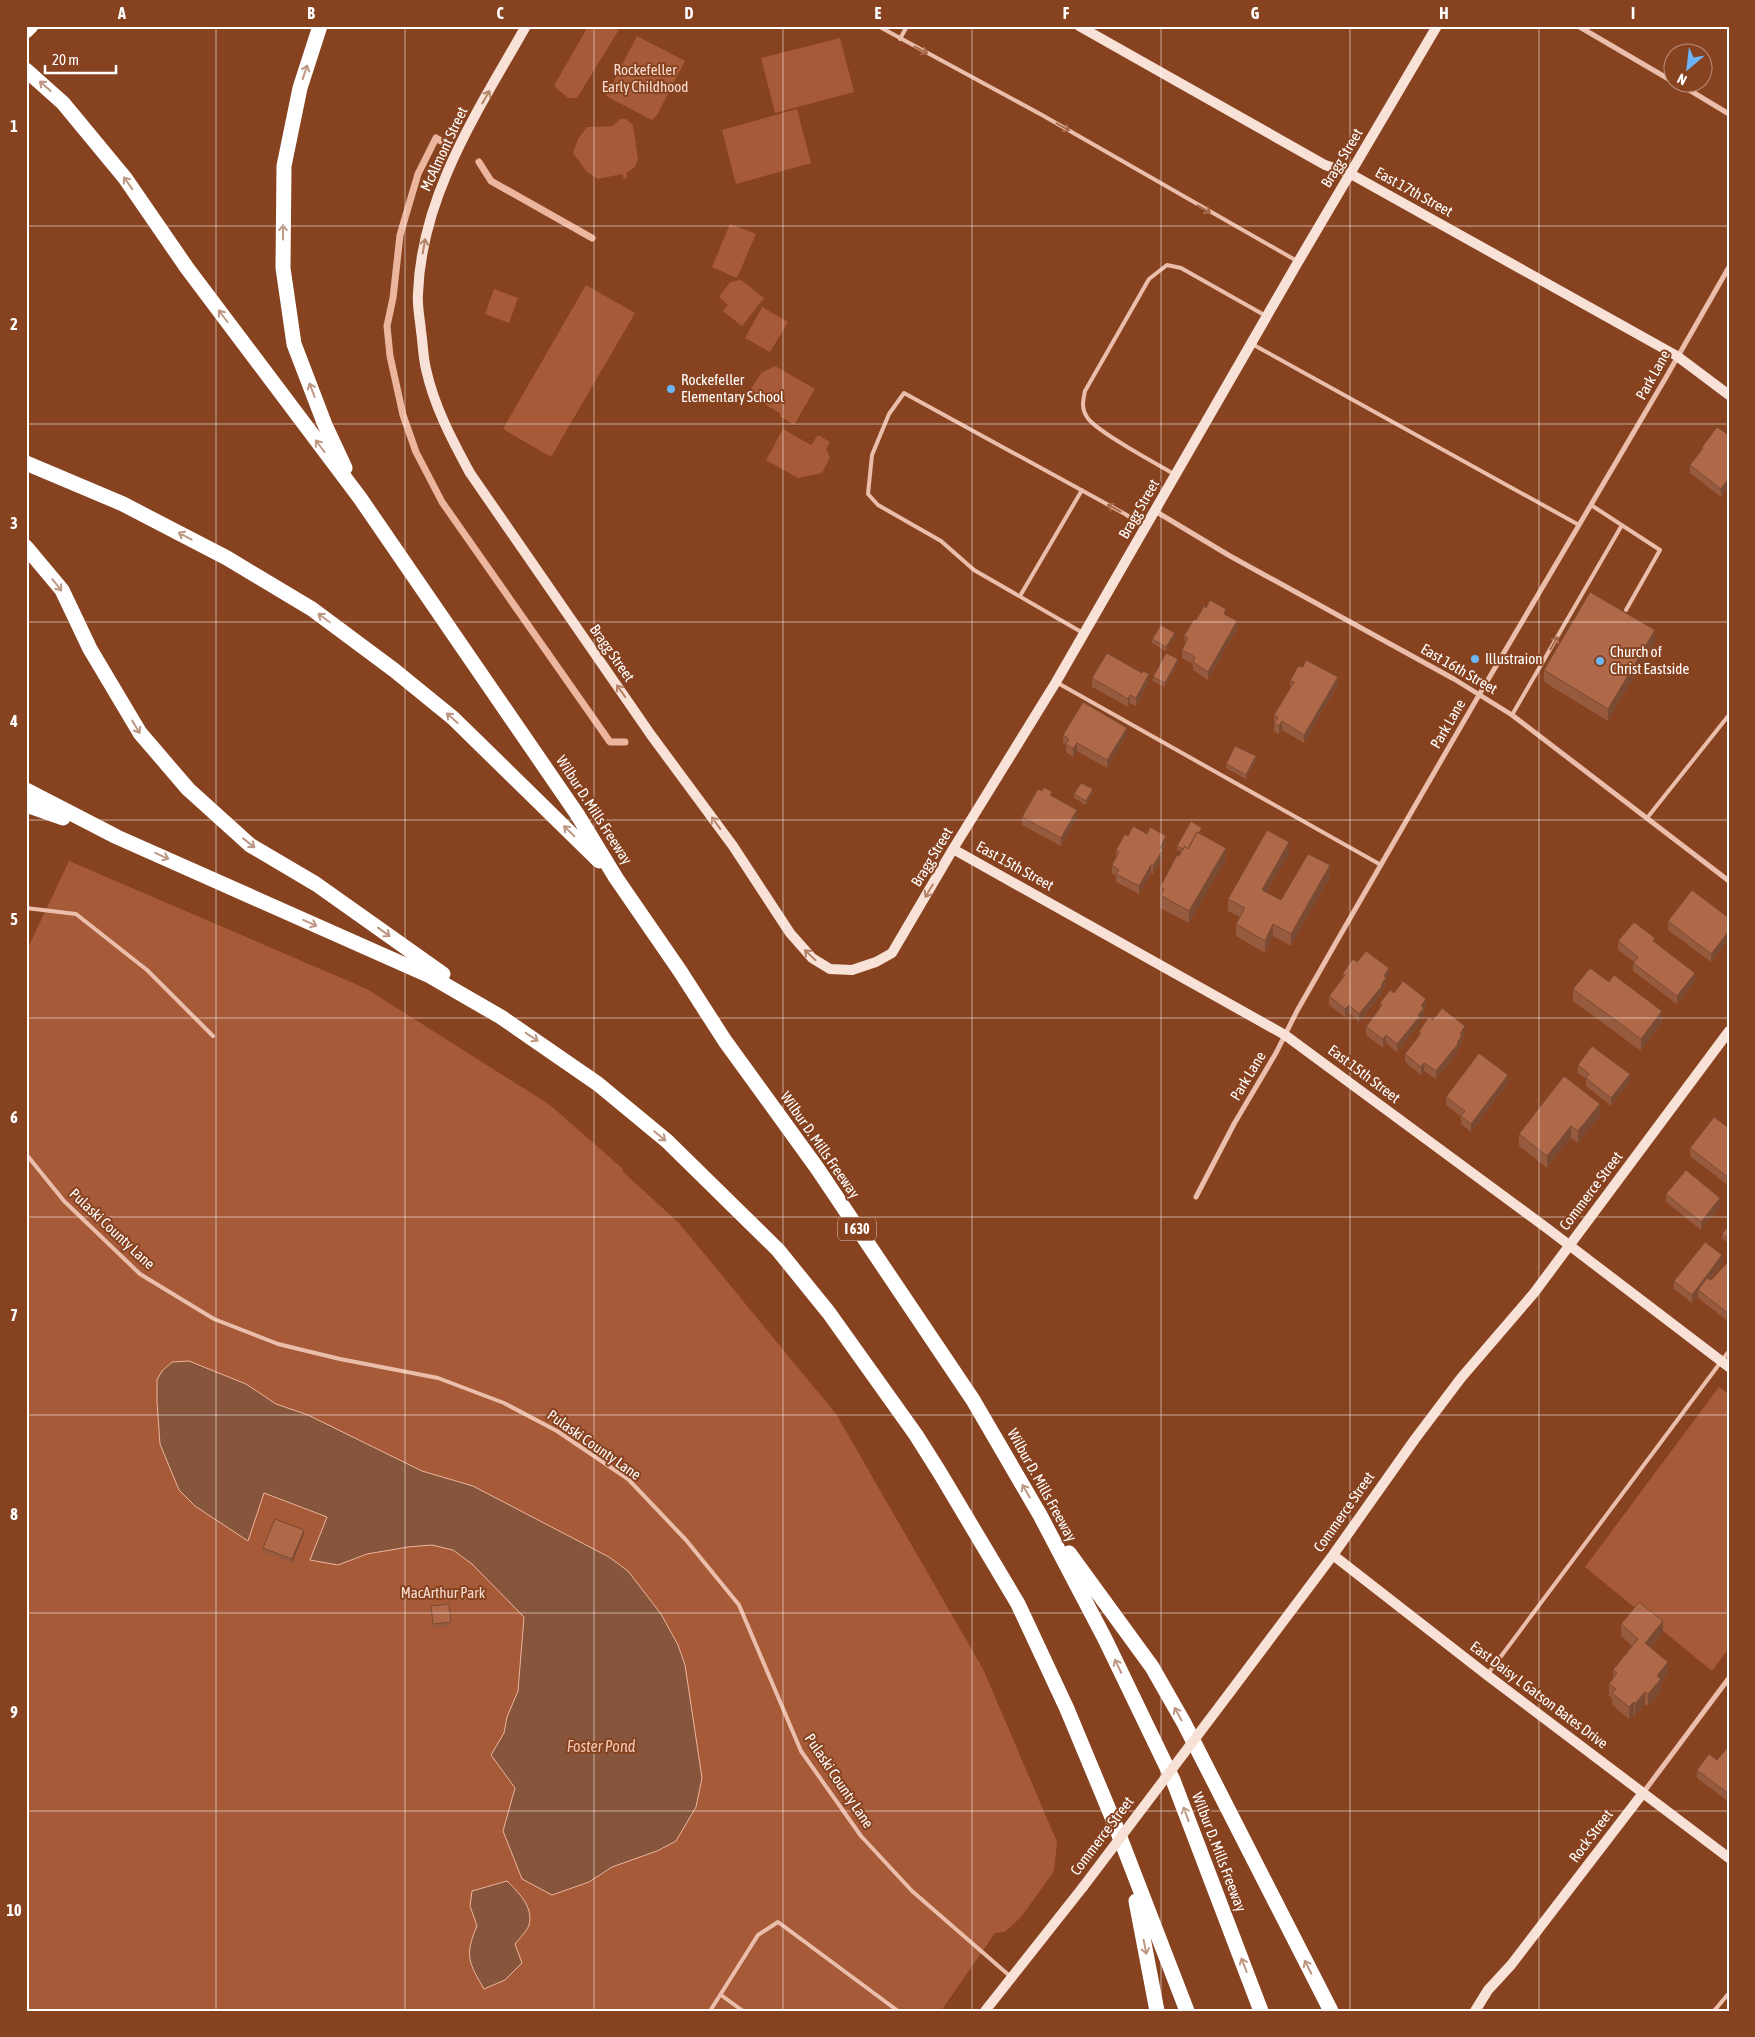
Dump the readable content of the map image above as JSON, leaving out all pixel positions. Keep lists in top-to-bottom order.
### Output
{
  "streets": {
    "highway": ["Wilbur D. Mills Freeway", "I 630"],
    "street": [
      "McAlmont Street",
      "Bragg Street",
      "East 17th Street",
      "Park Lane",
      "East 16th Street",
      "East 15th Street",
      "Commerce Street",
      "East Daisy L Gatson Bates Drive",
      "Rock Street"
    ],
    "lane": ["Pulaski County Lane"]
  },
  "crossings": [
    ["McAlmont Street", "Bragg Street"],
    ["Bragg Street", "East 17th Street"],
    ["Bragg Street", "East 16th Street"],
    ["Bragg Street", "East 15th Street"],
    ["East 17th Street", "Park Lane"],
    ["Park Lane", "East 16th Street"],
    ["Park Lane", "East 15th Street"],
    ["East 15th Street", "Commerce Street"],
    ["Commerce Street", "Pulaski County Lane"],
    ["Commerce Street", "East Daisy L Gatson Bates Drive"],
    ["East Daisy L Gatson Bates Drive", "Rock Street"]
  ],
  "one_way": ["McAlmont Street"],
  "water": ["Foster Pond"],
  "parks": ["Rockefeller Early Childhood", "MacArthur Park"],
  "places": ["Rockefeller Elementary School", "Illustraion", "Church of Christ Eastside"],
  "scale_bar": "20 m",
  "north": "bottom left",
  "grid": {
    "columns": [
      "A",
      "B",
      "C",
      "D",
      "E",
      "F",
      "G",
      "H",
      "I"
    ],
    "rows": [
      "1",
      "2",
      "3",
      "4",
      "5",
      "6",
      "7",
      "8",
      "9",
      "10"
    ]
  }
}
